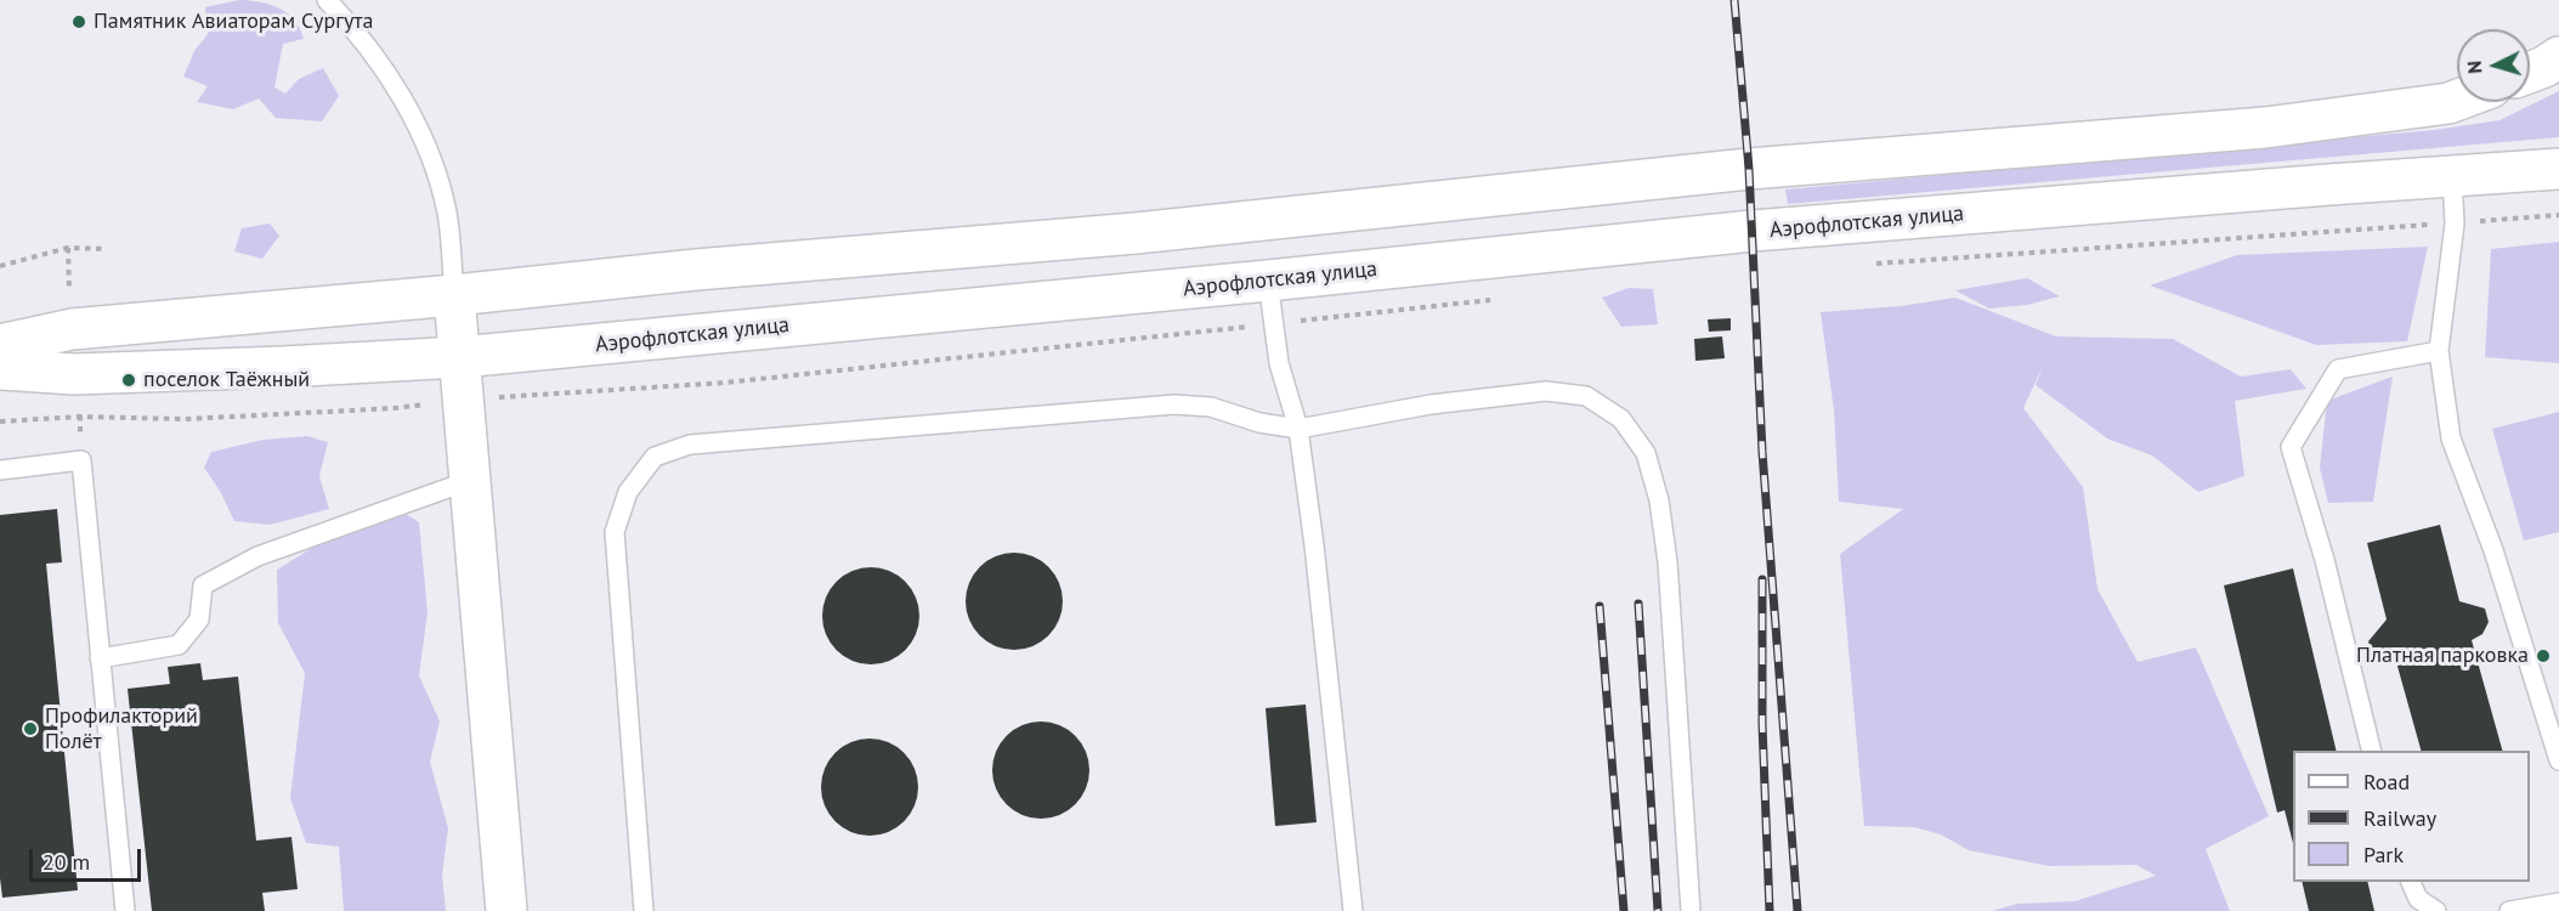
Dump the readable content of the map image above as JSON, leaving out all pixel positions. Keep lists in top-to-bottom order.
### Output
{
  "streets": {
    "main road": ["Аэрофлотская улица"]
  },
  "places": [
    "Памятник Авиаторам Сургута",
    "поселок Таёжный",
    "Платная парковка",
    "Профилакторий Полёт"
  ],
  "legend": ["Road", "Railway", "Park"],
  "scale_bar": "20 m",
  "north": "left"
}
